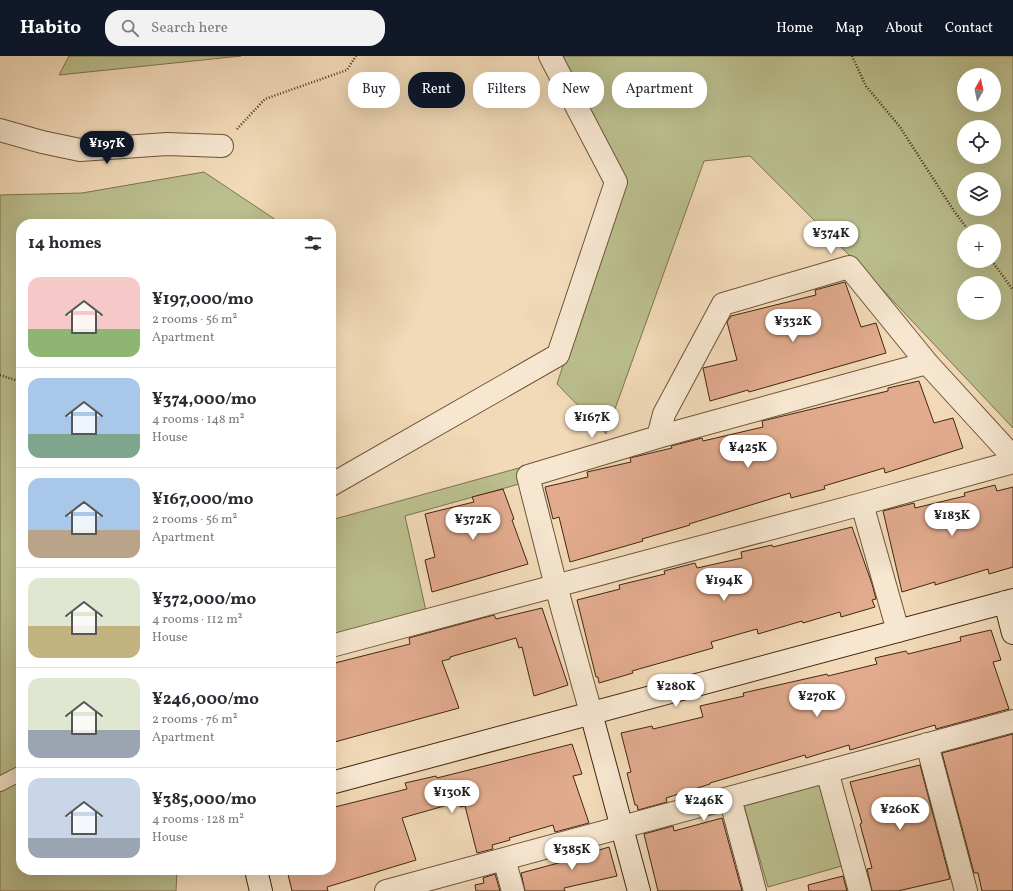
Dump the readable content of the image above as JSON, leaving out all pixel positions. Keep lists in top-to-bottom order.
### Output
{
  "north": "top",
  "page": {
    "header": "Habito",
    "search": "Search here",
    "nav": [
      "Home",
      "Map",
      "About",
      "Contact"
    ],
    "map_buttons": ["+", "−"],
    "chip": [
      "Buy",
      "Rent",
      "Filters",
      "New",
      "Apartment"
    ],
    "price": [
      "¥197K",
      "¥374K",
      "¥332K",
      "¥167K",
      "¥425K",
      "¥183K",
      "¥372K",
      "¥194K",
      "¥280K",
      "¥270K",
      "¥130K",
      "¥246K",
      "¥260K",
      "¥385K"
    ],
    "heading": "14 homes",
    "list": [
      {
        "name": "¥197,000/mo",
        "note": "2 rooms · 56 m² · Apartment"
      },
      {
        "name": "¥374,000/mo",
        "note": "4 rooms · 148 m² · House"
      },
      {
        "name": "¥167,000/mo",
        "note": "2 rooms · 56 m² · Apartment"
      },
      {
        "name": "¥372,000/mo",
        "note": "4 rooms · 112 m² · House"
      },
      {
        "name": "¥246,000/mo",
        "note": "2 rooms · 76 m² · Apartment"
      },
      {
        "name": "¥385,000/mo",
        "note": "4 rooms · 128 m² · House"
      }
    ]
  }
}
